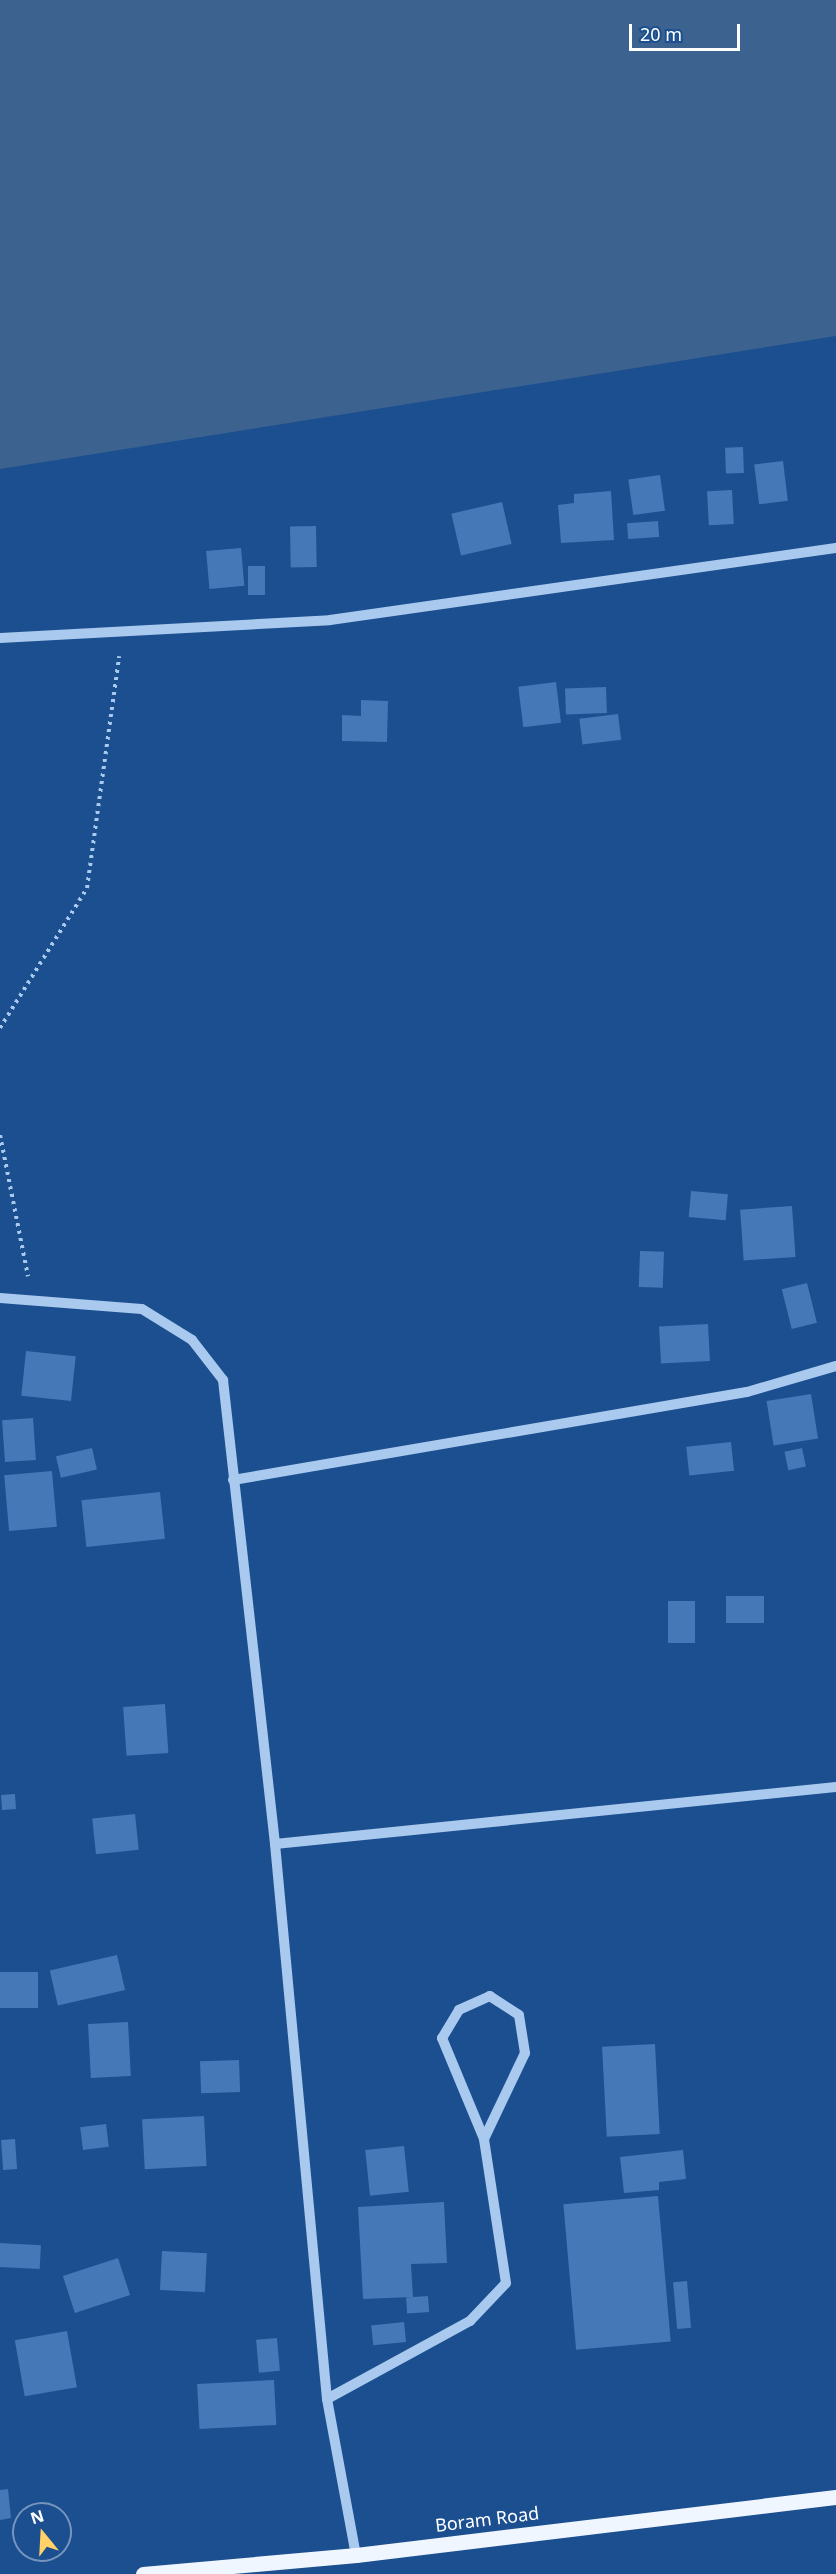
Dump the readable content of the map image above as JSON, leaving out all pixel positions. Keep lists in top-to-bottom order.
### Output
{
  "streets": {
    "main road": ["Boram Road"]
  },
  "scale_bar": "20 m",
  "north": "top"
}
